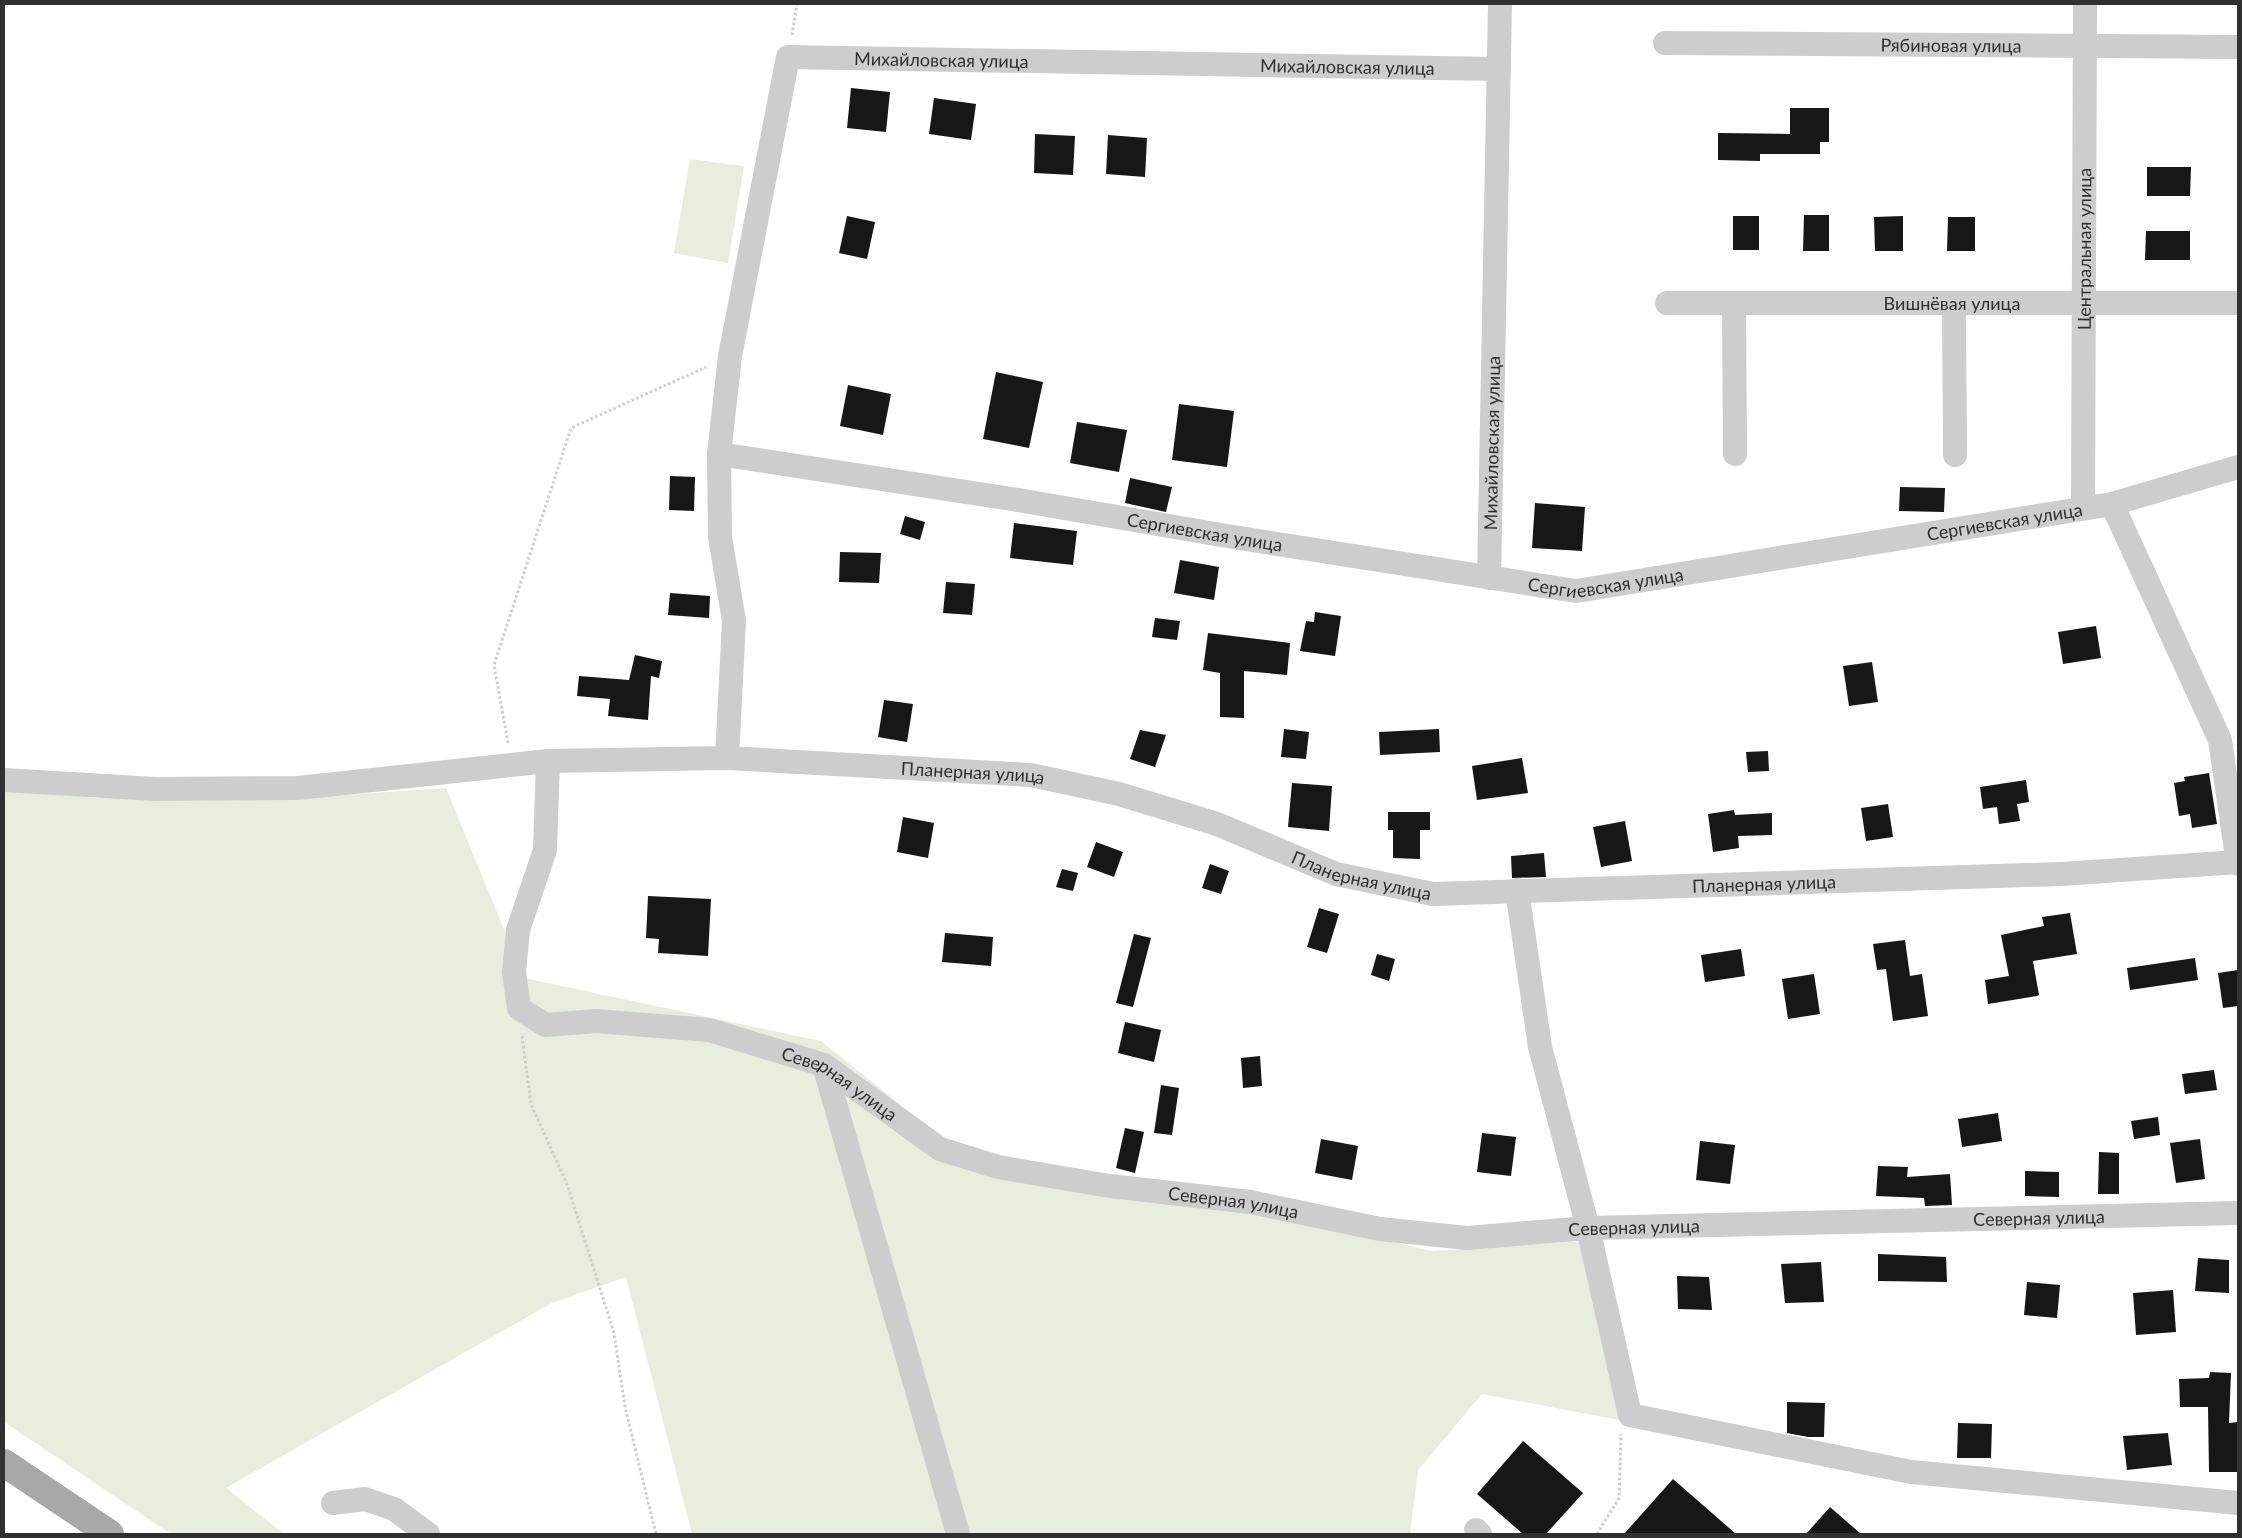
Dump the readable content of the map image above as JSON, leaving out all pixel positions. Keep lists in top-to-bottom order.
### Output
{
  "streets": {
    "street": [
      "Рябиновая улица",
      "Михайловская улица",
      "Центральная улица",
      "Вишнёвая улица",
      "Сергиевская улица",
      "Планерная улица",
      "Северная улица"
    ]
  },
  "crossings": [
    ["Рябиновая улица", "Центральная улица"],
    ["Михайловская улица", "Сергиевская улица"],
    ["Центральная улица", "Вишнёвая улица"],
    ["Центральная улица", "Сергиевская улица"]
  ]
}
